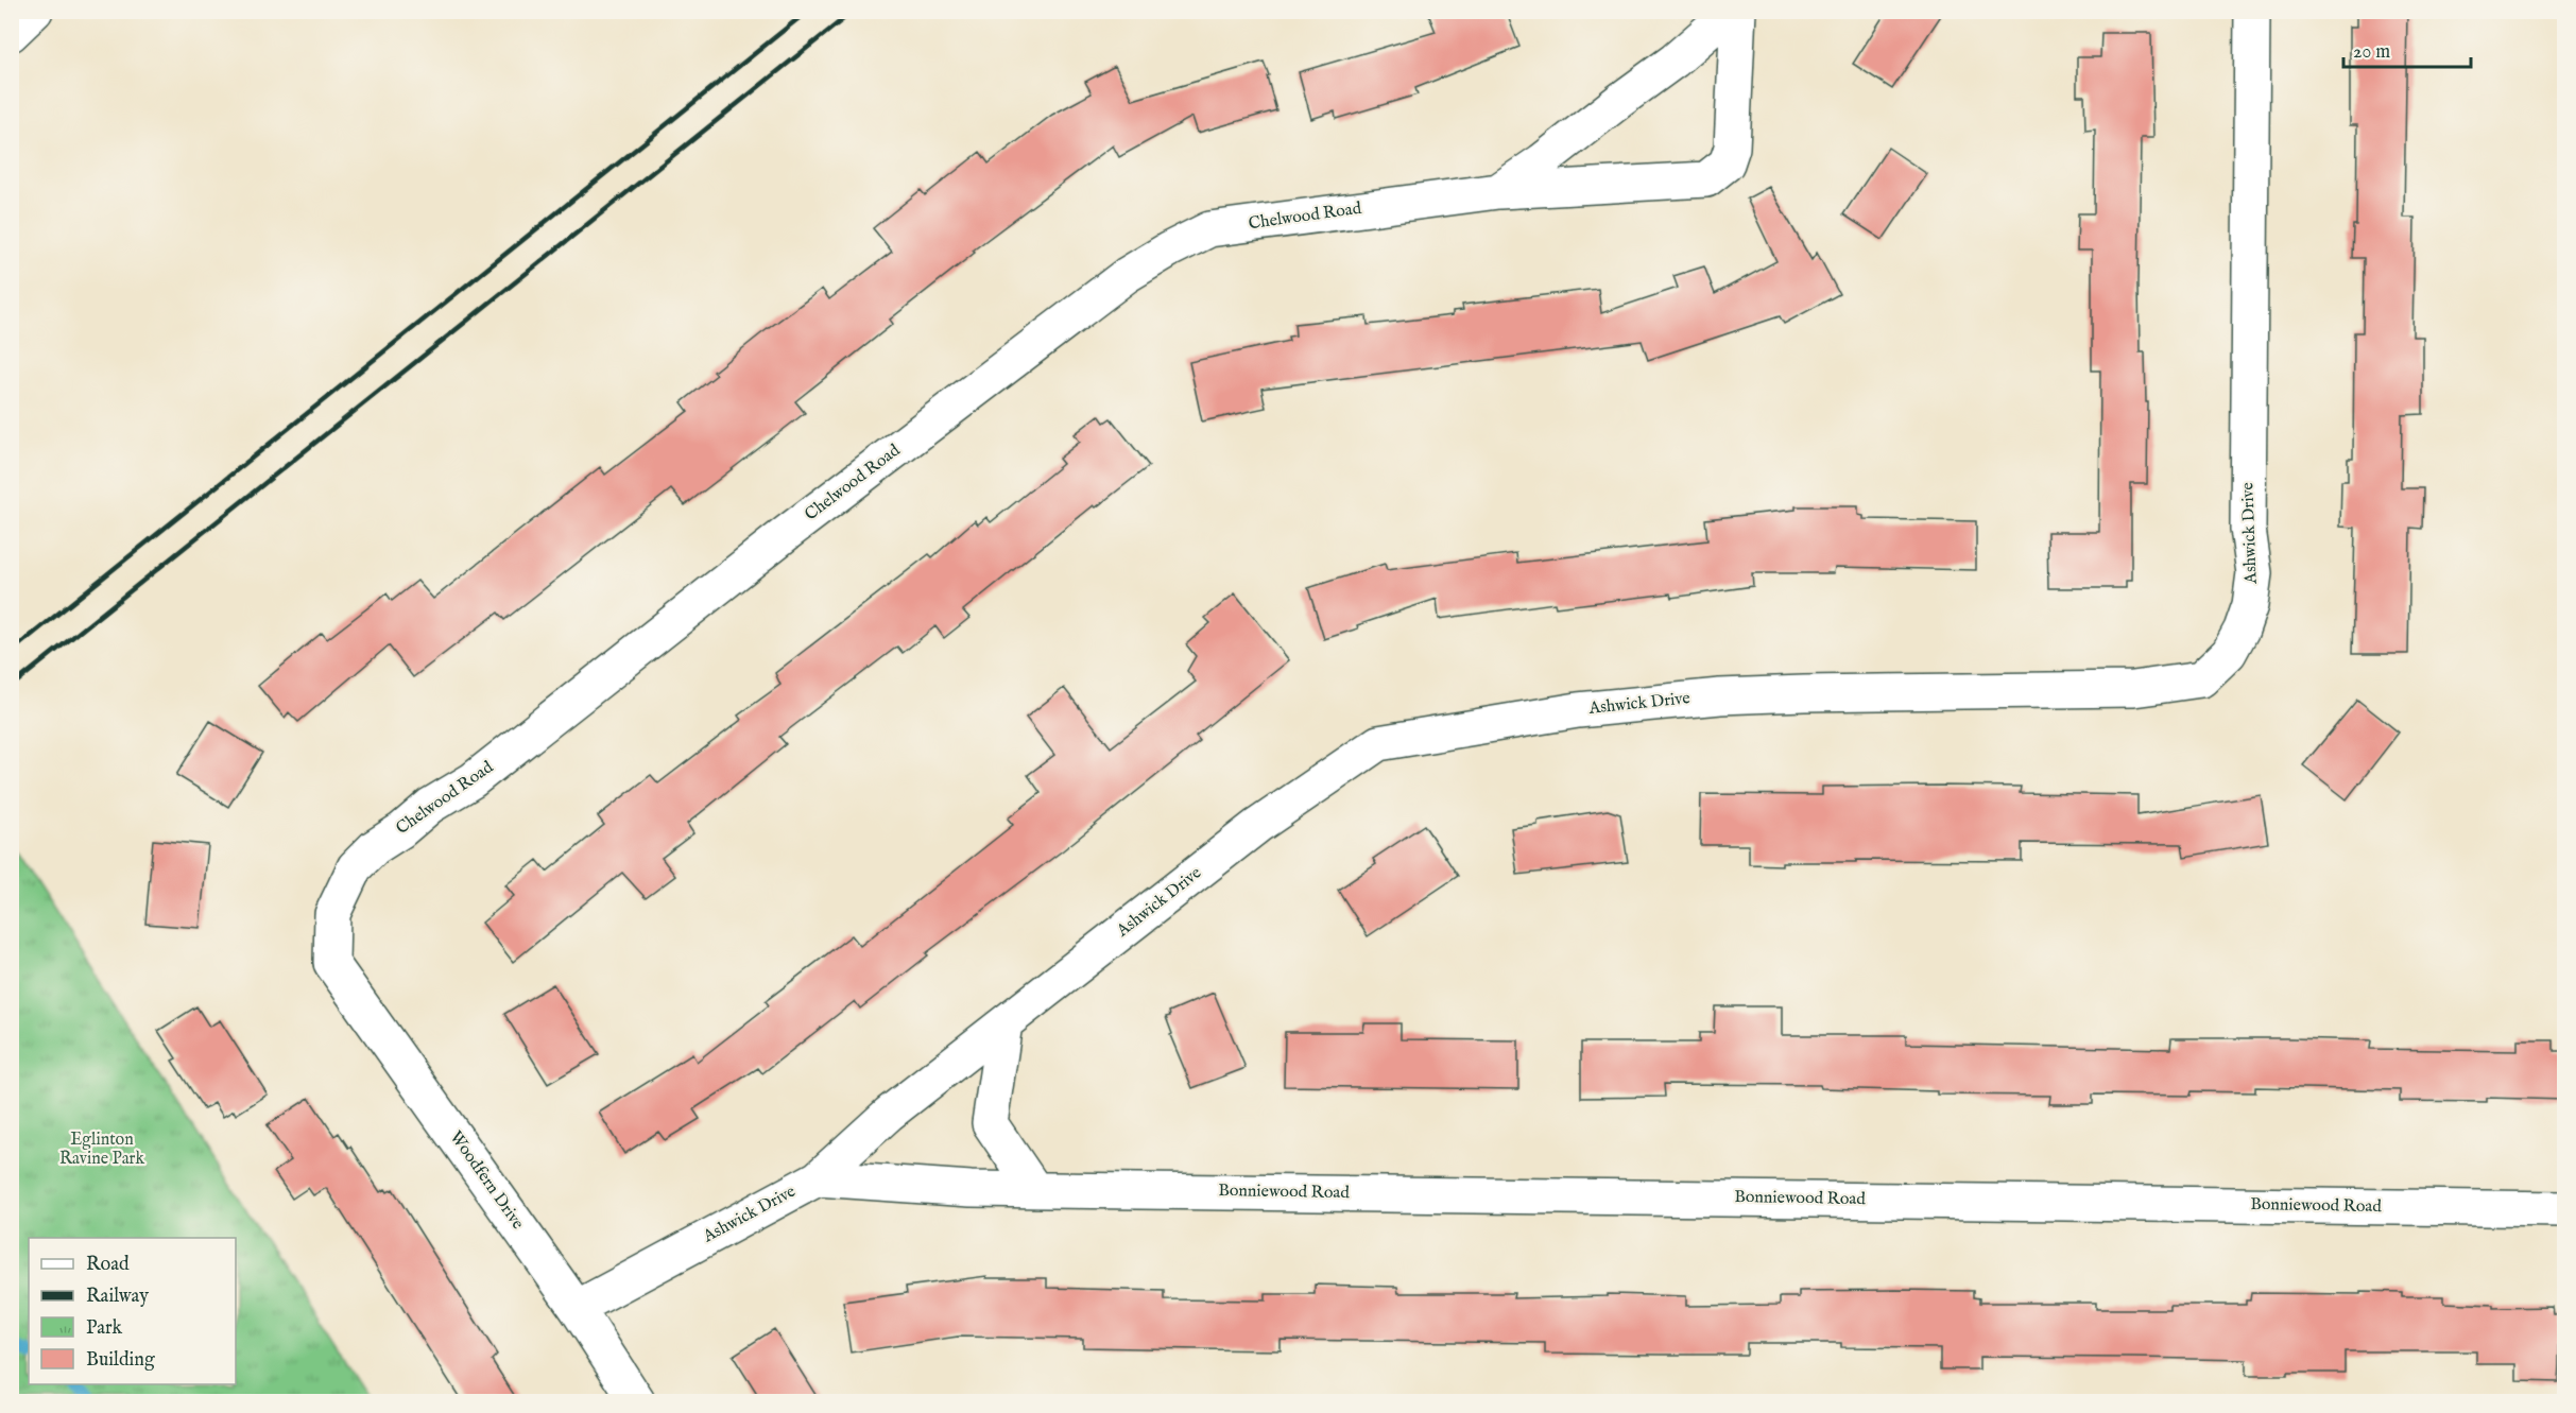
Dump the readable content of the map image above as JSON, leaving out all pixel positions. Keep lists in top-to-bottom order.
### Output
{
  "streets": {
    "street": [
      "Chelwood Road",
      "Ashwick Drive",
      "Woodfern Drive",
      "Bonniewood Road"
    ]
  },
  "crossings": [
    ["Chelwood Road", "Woodfern Drive"],
    ["Ashwick Drive", "Woodfern Drive"],
    ["Ashwick Drive", "Bonniewood Road"]
  ],
  "parks": ["Eglinton Ravine Park"],
  "legend": [
    "Road",
    "Railway",
    "Park",
    "Building"
  ],
  "scale_bar": "20 m"
}
